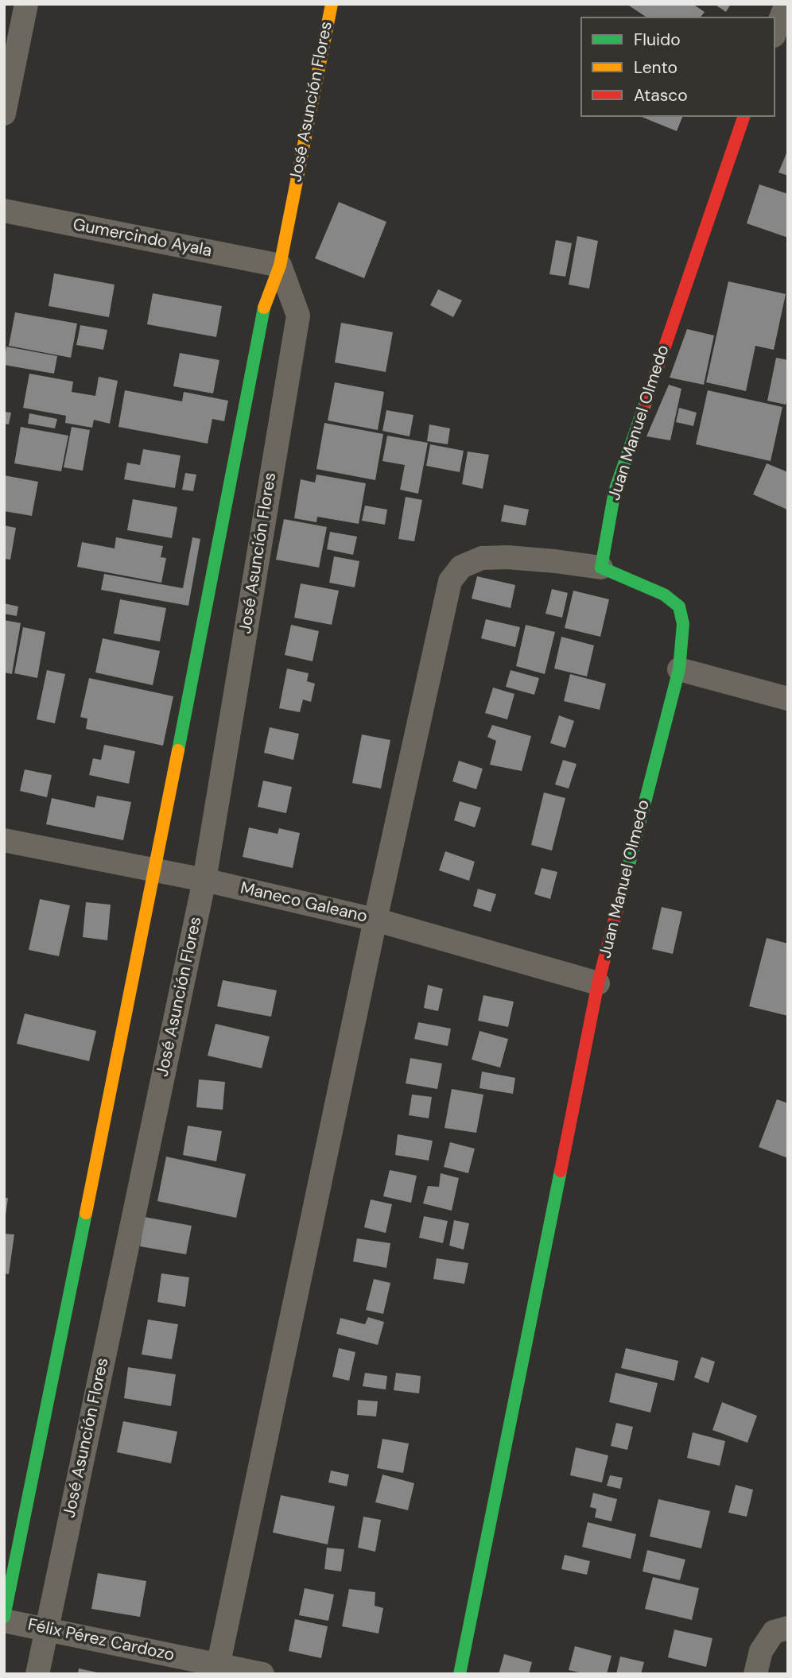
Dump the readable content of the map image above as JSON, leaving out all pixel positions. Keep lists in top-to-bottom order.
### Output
{
  "streets": {
    "street": [
      "José Asunción Flores",
      "Gumercindo Ayala",
      "Juan Manuel Olmedo",
      "Maneco Galeano",
      "Félix Pérez Cardozo"
    ]
  },
  "crossings": [
    ["José Asunción Flores", "Gumercindo Ayala"],
    ["José Asunción Flores", "Maneco Galeano"],
    ["José Asunción Flores", "Félix Pérez Cardozo"],
    ["Juan Manuel Olmedo", "Maneco Galeano"]
  ],
  "legend": ["Fluido", "Lento", "Atasco"]
}
